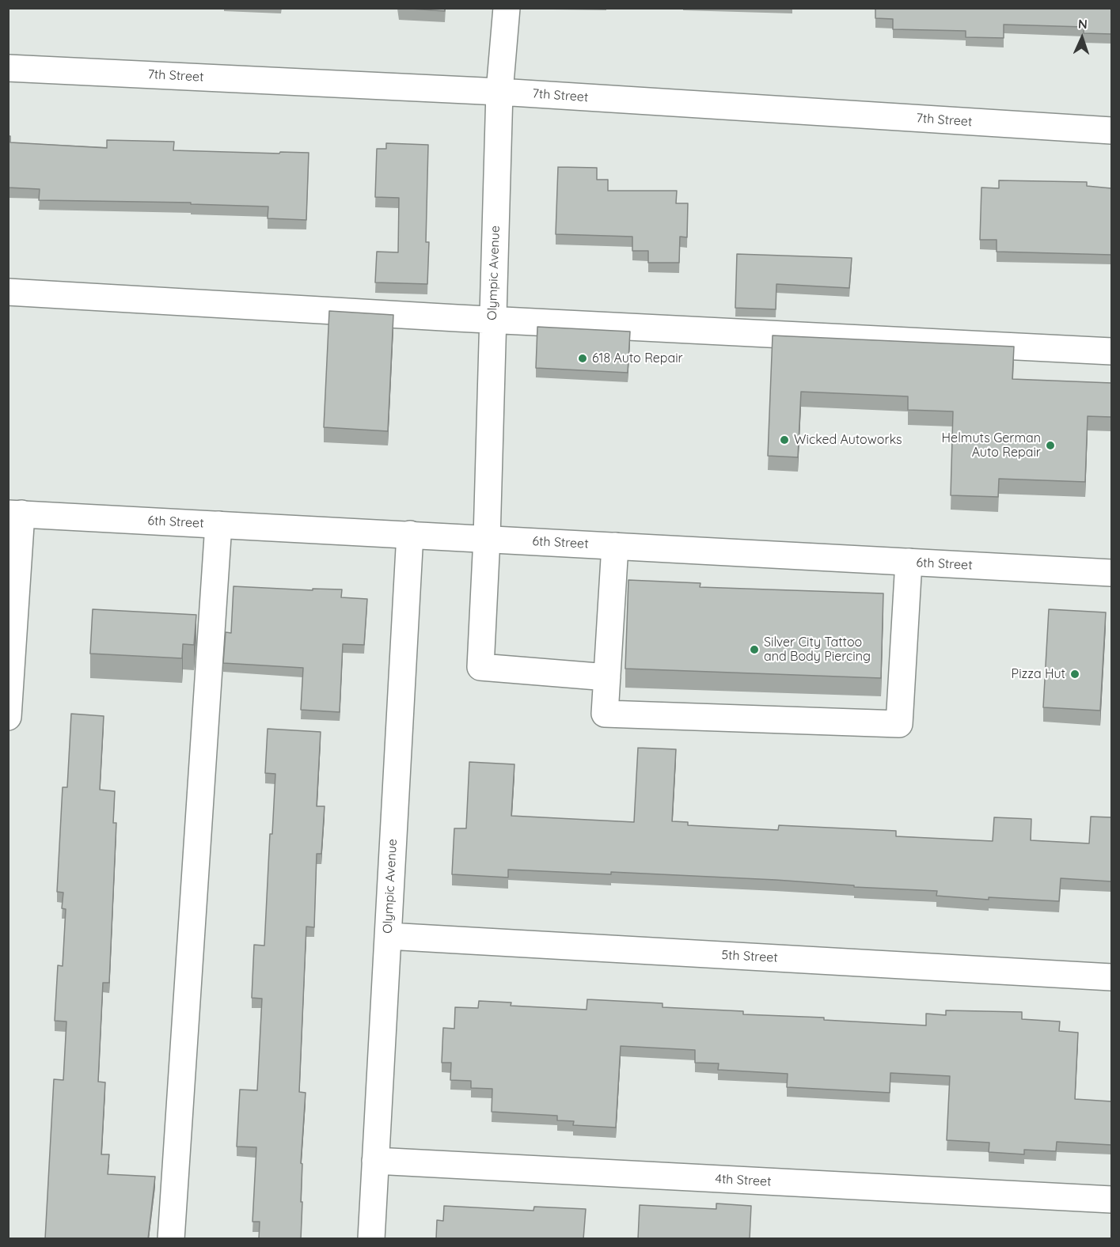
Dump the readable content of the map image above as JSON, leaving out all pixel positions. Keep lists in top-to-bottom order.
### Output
{
  "streets": {
    "street": [
      "7th Street",
      "Olympic Avenue",
      "6th Street",
      "5th Street",
      "4th Street"
    ]
  },
  "crossings": [
    ["7th Street", "Olympic Avenue"],
    ["Olympic Avenue", "6th Street"],
    ["Olympic Avenue", "5th Street"],
    ["Olympic Avenue", "4th Street"]
  ],
  "places": [
    "618 Auto Repair",
    "Wicked Autoworks",
    "Helmuts German Auto Repair",
    "Silver City Tattoo and Body Piercing",
    "Pizza Hut"
  ],
  "north": "top"
}
